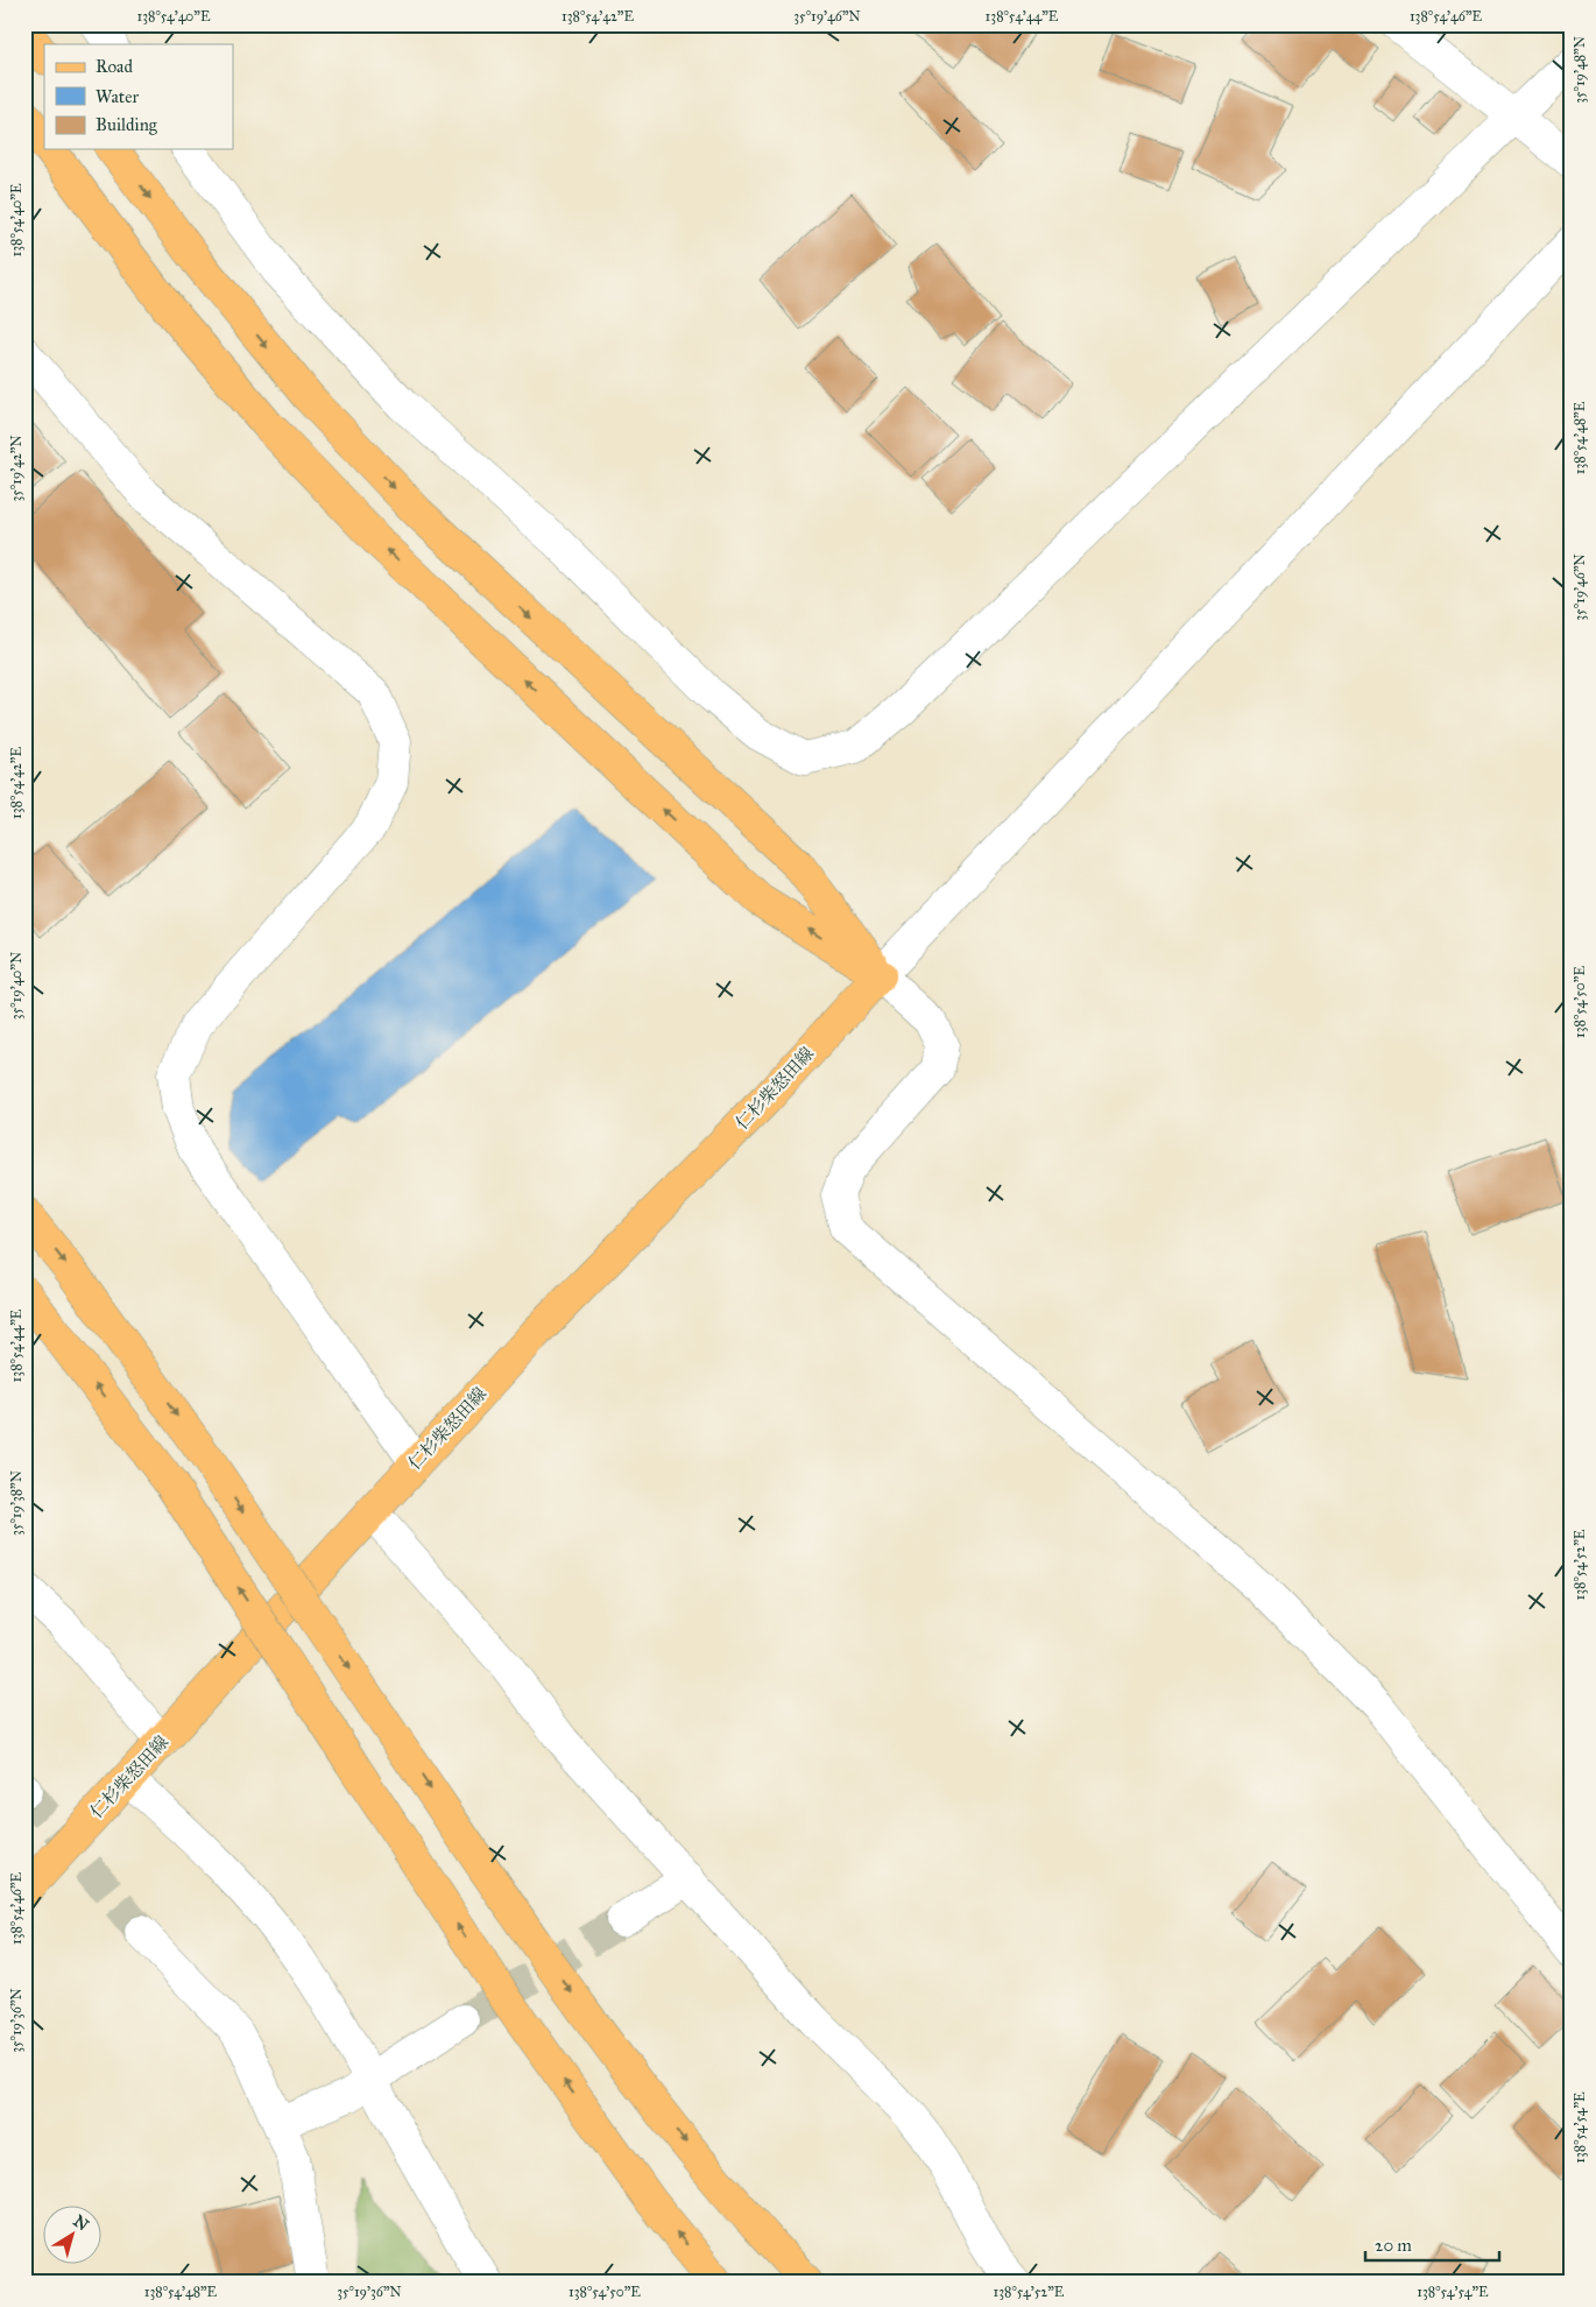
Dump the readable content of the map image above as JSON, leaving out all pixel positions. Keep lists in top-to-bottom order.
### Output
{
  "streets": {
    "main road": ["仁杉柴怒田線"]
  },
  "legend": ["Road", "Water", "Building"],
  "scale_bar": "20 m",
  "north": "top right",
  "coordinates": [
    "138°54'40\"E",
    "138°54'42\"E",
    "35°19'46\"N",
    "138°54'44\"E",
    "138°54'46\"E",
    "35°19'48\"N",
    "138°54'48\"E",
    "35°19'42\"N",
    "35°19'40\"N",
    "138°54'50\"E",
    "35°19'38\"N",
    "138°54'52\"E",
    "35°19'36\"N",
    "138°54'54\"E"
  ]
}
